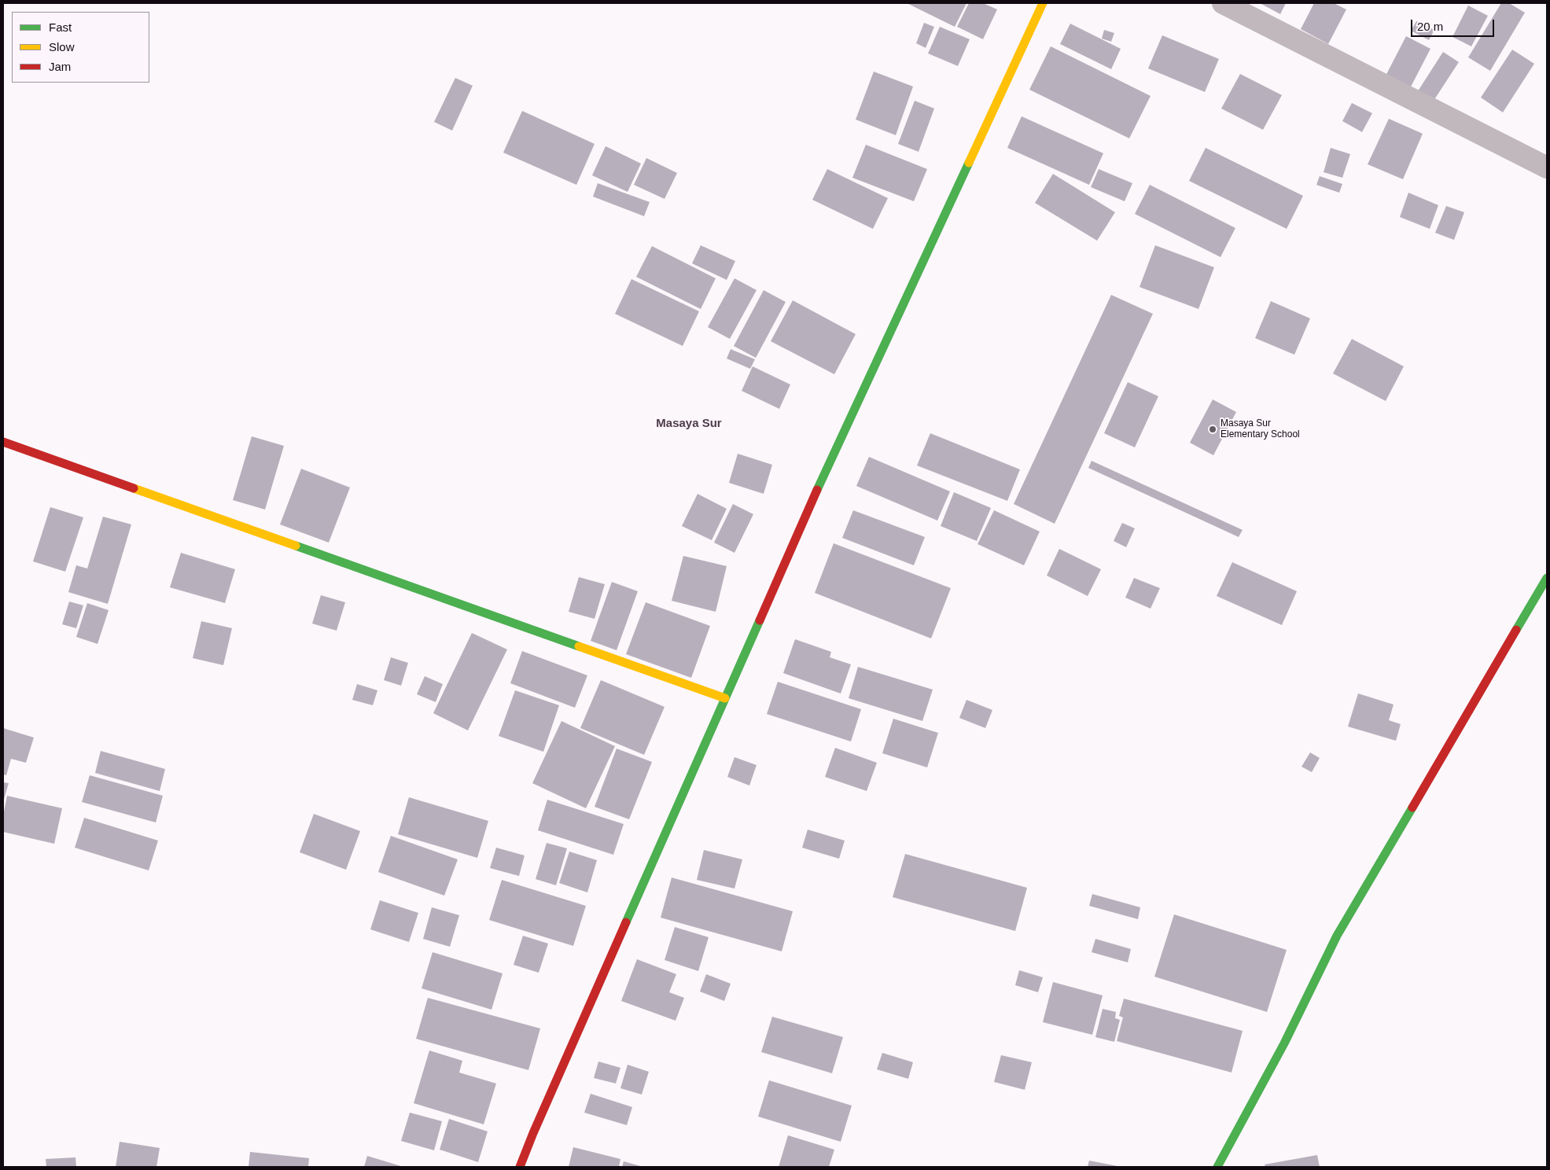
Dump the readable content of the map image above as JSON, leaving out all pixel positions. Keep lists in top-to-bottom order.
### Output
{
  "districts": ["Masaya Sur"],
  "places": ["Masaya Sur Elementary School"],
  "legend": ["Fast", "Slow", "Jam"],
  "scale_bar": "20 m"
}
